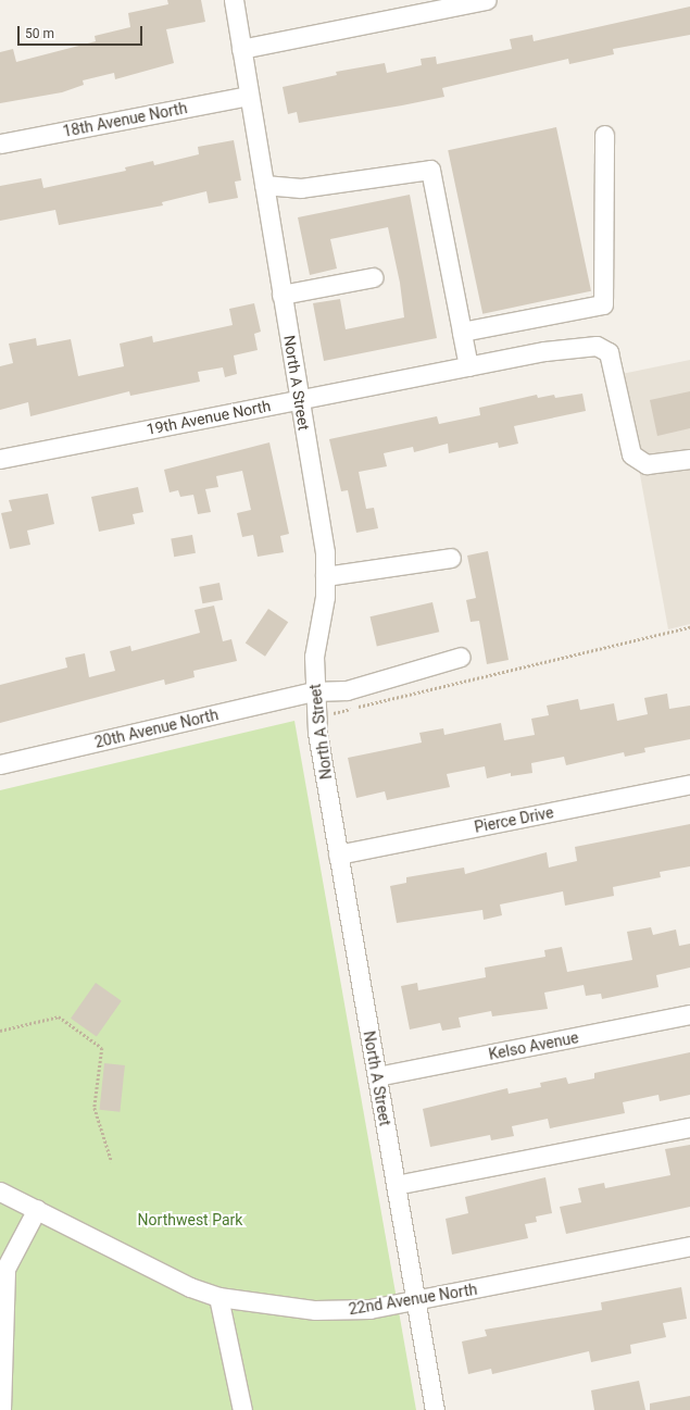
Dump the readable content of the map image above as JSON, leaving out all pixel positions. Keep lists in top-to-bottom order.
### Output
{
  "streets": {
    "street": [
      "18th Avenue North",
      "North A Street",
      "19th Avenue North",
      "20th Avenue North",
      "Pierce Drive",
      "Kelso Avenue",
      "22nd Avenue North"
    ]
  },
  "crossings": [
    ["18th Avenue North", "North A Street"],
    ["North A Street", "19th Avenue North"],
    ["North A Street", "20th Avenue North"],
    ["North A Street", "Pierce Drive"],
    ["North A Street", "Kelso Avenue"],
    ["North A Street", "22nd Avenue North"]
  ],
  "parks": ["Northwest Park"],
  "scale_bar": "50 m"
}
